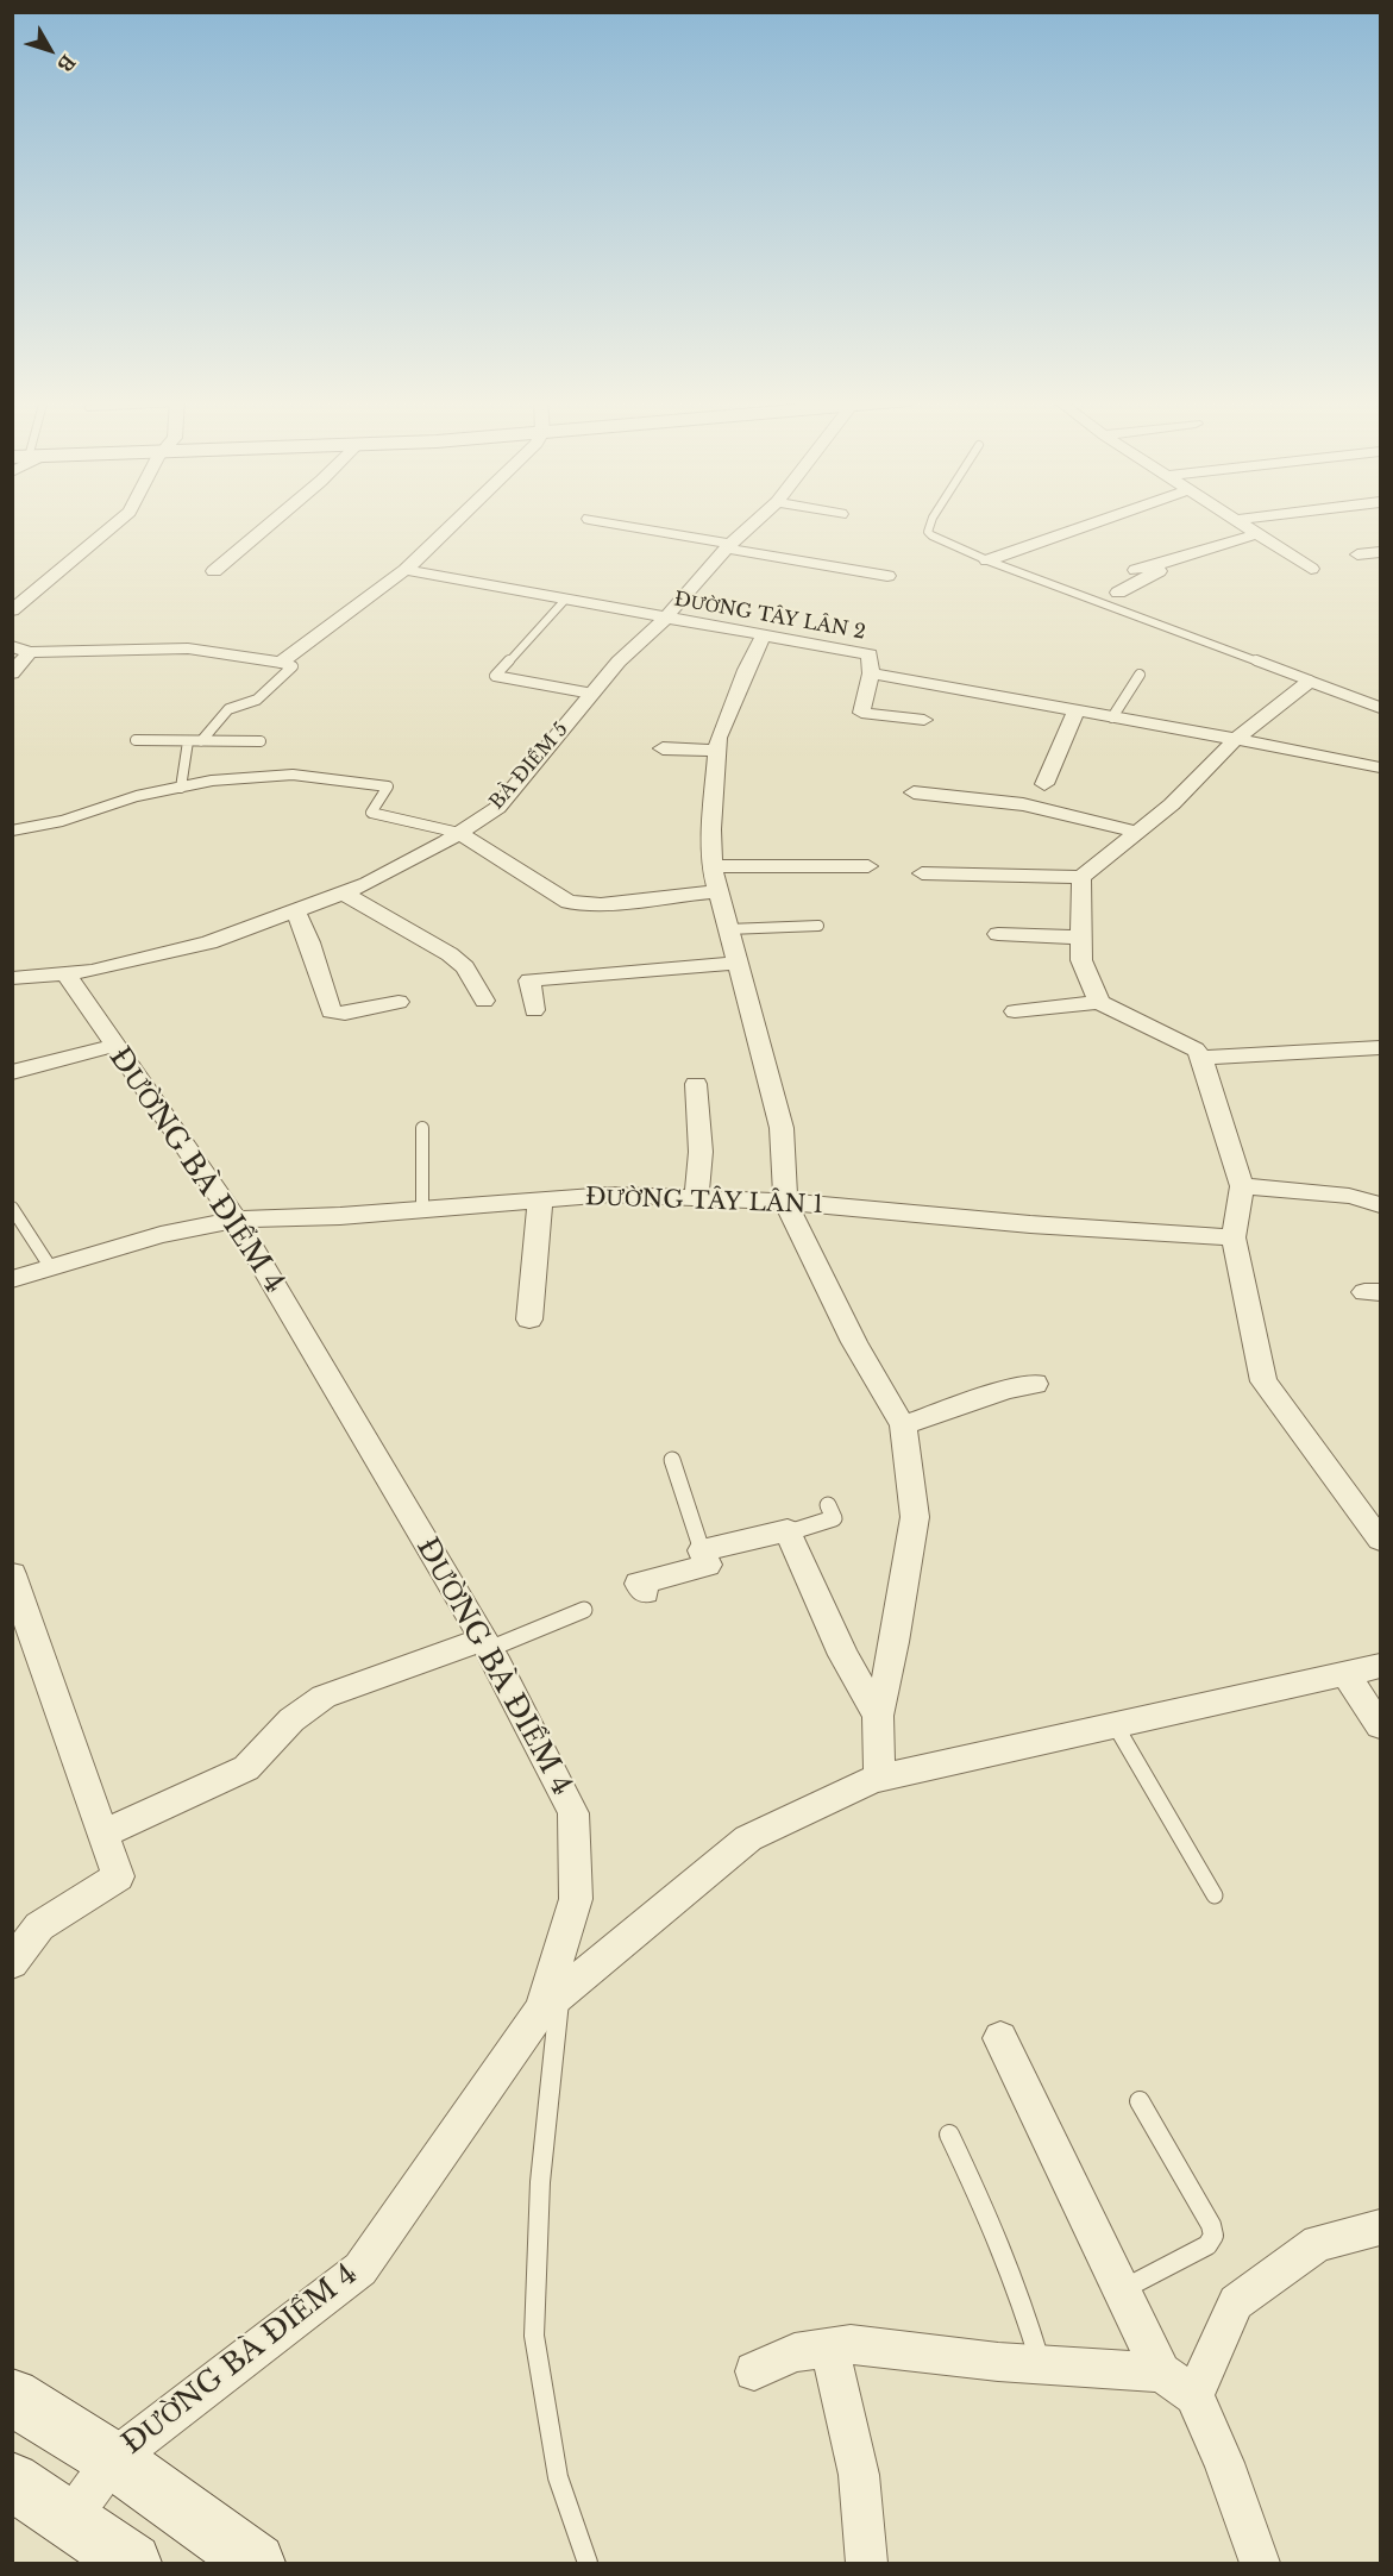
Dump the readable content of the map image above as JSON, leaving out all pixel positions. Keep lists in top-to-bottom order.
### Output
{
  "streets": {
    "street": [
      "ĐƯỜNG TÂY LÂN 2",
      "BÀ ĐIỂM 5",
      "ĐƯỜNG BÀ ĐIỂM 4",
      "ĐƯỜNG TÂY LÂN 1"
    ]
  },
  "crossings": [
    ["ĐƯỜNG TÂY LÂN 2", "BÀ ĐIỂM 5"],
    ["BÀ ĐIỂM 5", "ĐƯỜNG BÀ ĐIỂM 4"],
    ["ĐƯỜNG BÀ ĐIỂM 4", "ĐƯỜNG TÂY LÂN 1"]
  ],
  "north": "bottom right"
}
